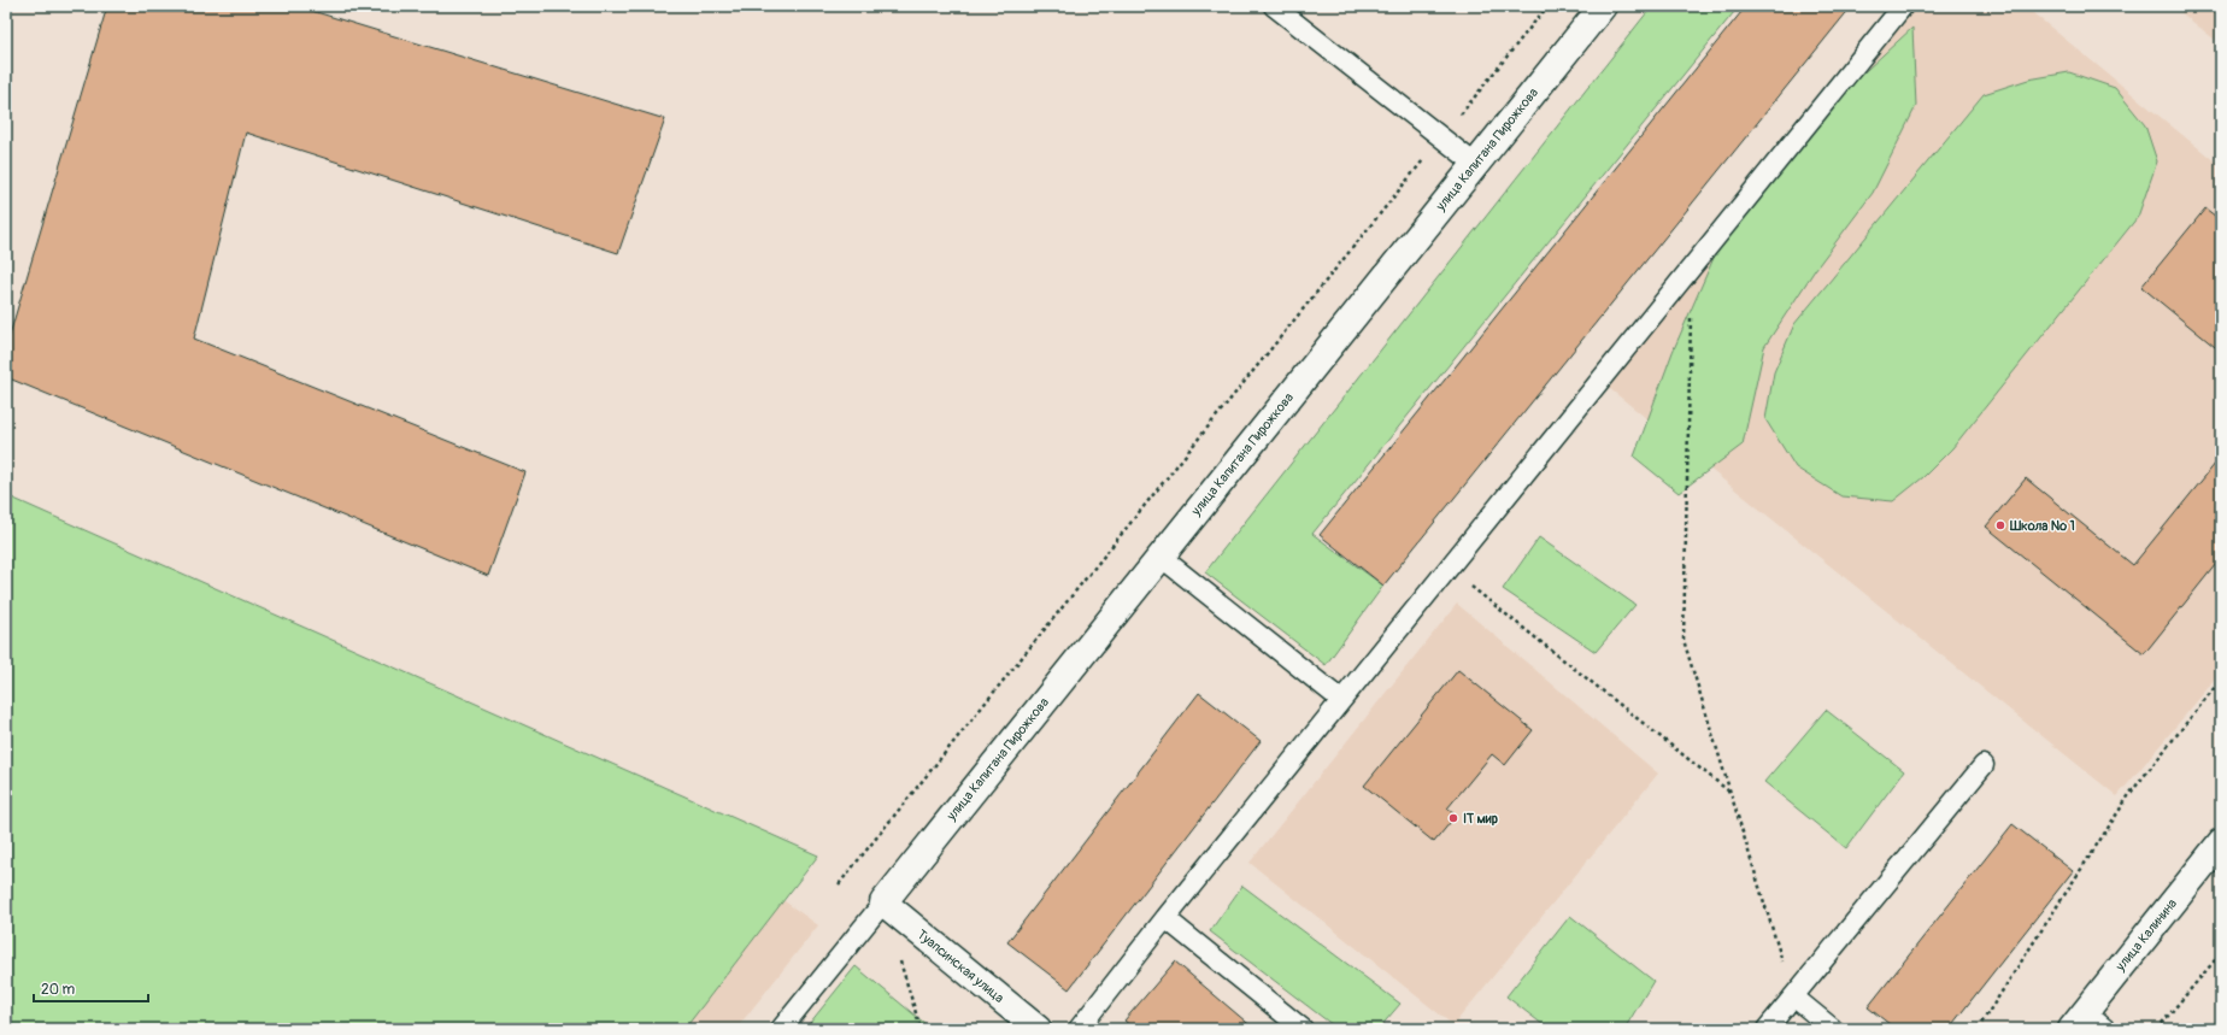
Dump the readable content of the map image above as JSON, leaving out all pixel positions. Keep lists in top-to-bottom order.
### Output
{
  "streets": {
    "street": ["улица Капитана Пирожкова", "улица Калинина", "Туапсинская улица"]
  },
  "crossings": [
    ["улица Капитана Пирожкова", "Туапсинская улица"]
  ],
  "places": ["Школа № 1", "IT мир"],
  "scale_bar": "20 m"
}
